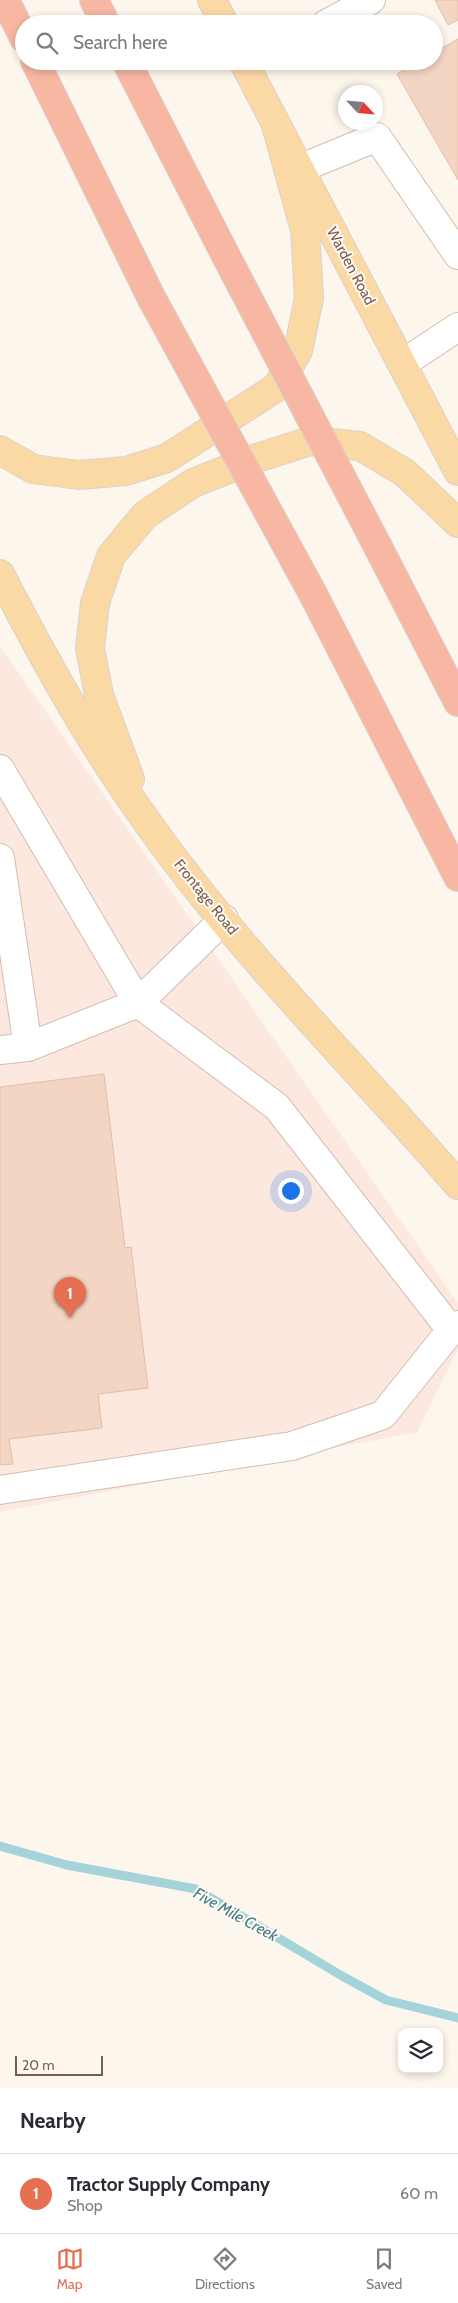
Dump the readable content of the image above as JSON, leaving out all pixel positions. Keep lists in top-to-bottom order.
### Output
{
  "streets": {
    "main road": ["Warden Road", "Frontage Road"]
  },
  "water": ["Five Mile Creek"],
  "scale_bar": "20 m",
  "north": "bottom right",
  "page": {
    "search": "Search here",
    "pins": "1",
    "scale": "20 m",
    "heading": "Nearby",
    "list": [
      {
        "mark": "1",
        "name": "Tractor Supply Company",
        "note": "Shop",
        "value": "60 m"
      }
    ],
    "nav": ["Map", "Directions", "Saved"]
  }
}
